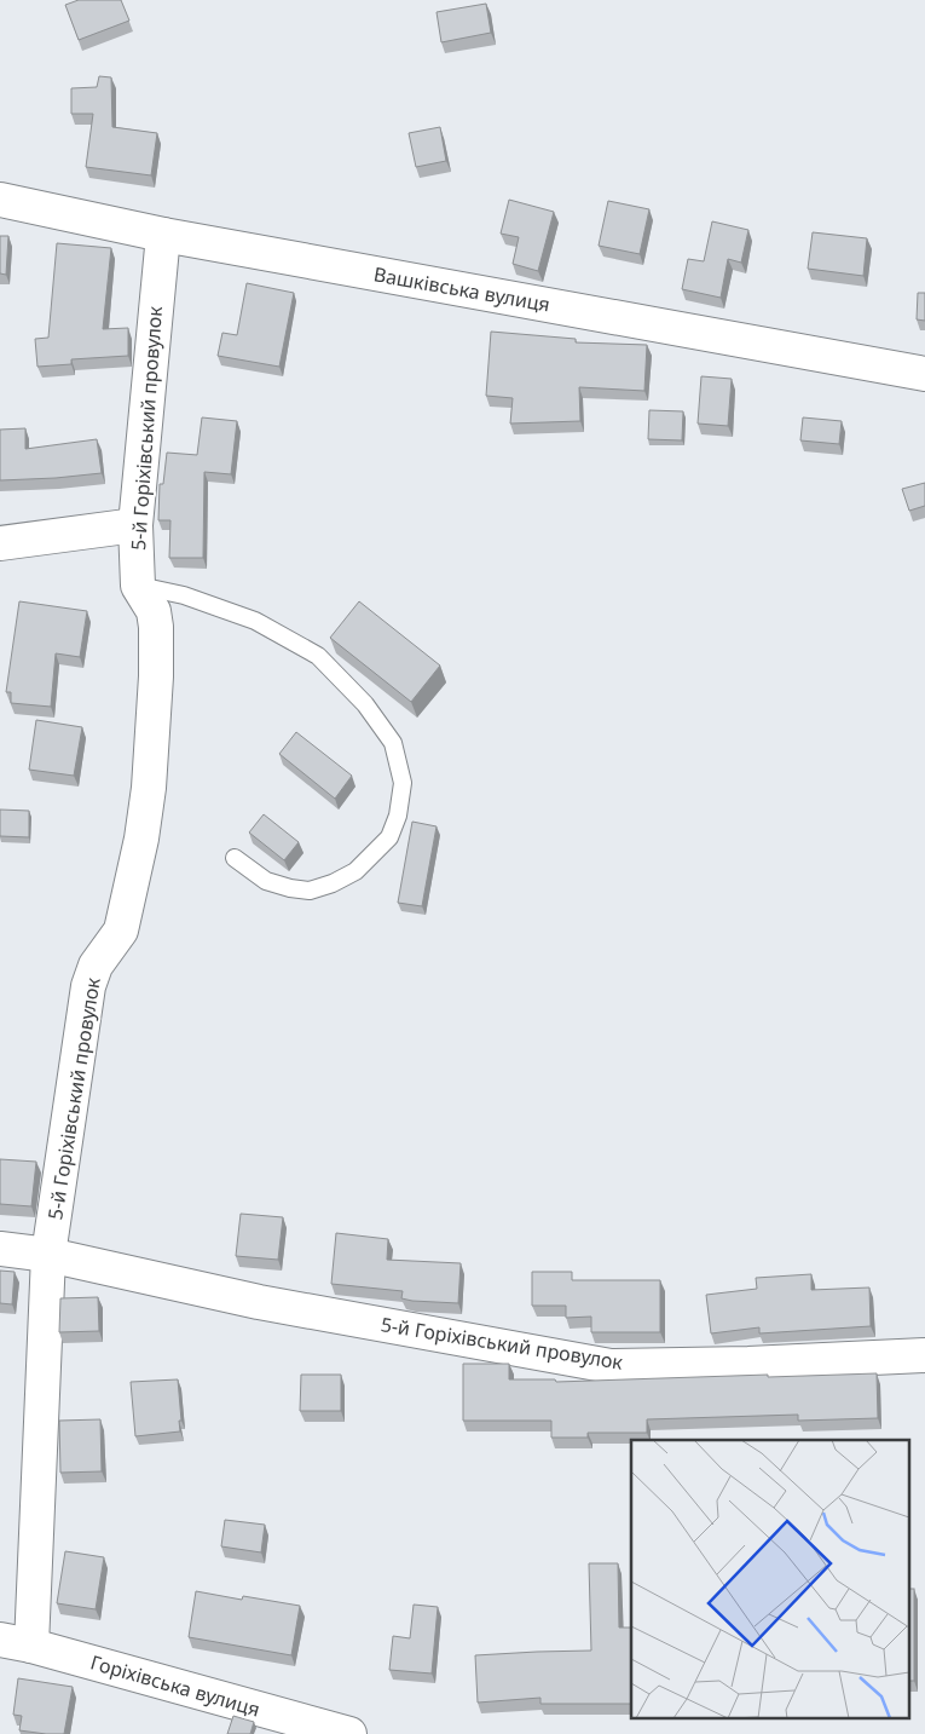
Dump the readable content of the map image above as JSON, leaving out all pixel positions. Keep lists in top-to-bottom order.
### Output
{
  "streets": {
    "street": ["Вашківська вулиця", "5-й Горіхівський провулок", "Горіхівська вулиця"]
  },
  "crossings": [
    ["Вашківська вулиця", "5-й Горіхівський провулок"],
    ["5-й Горіхівський провулок", "Горіхівська вулиця"]
  ]
}
